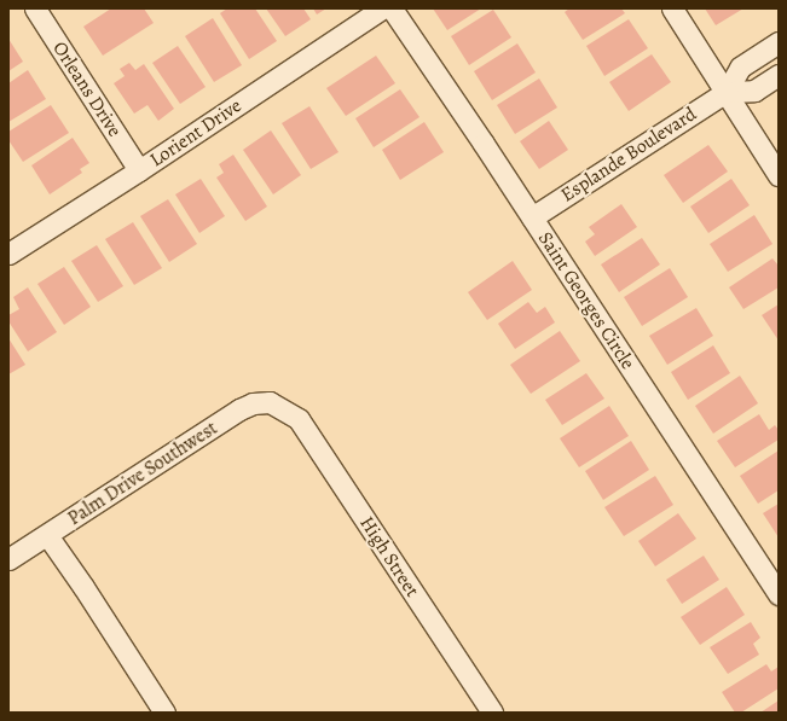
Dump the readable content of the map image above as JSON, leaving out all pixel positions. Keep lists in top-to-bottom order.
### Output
{
  "streets": {
    "street": [
      "Orleans Drive",
      "Lorient Drive",
      "Esplande Boulevard",
      "Saint Georges Circle",
      "Palm Drive Southwest",
      "High Street"
    ]
  },
  "crossings": [
    ["Orleans Drive", "Lorient Drive"],
    ["Esplande Boulevard", "Saint Georges Circle"],
    ["Palm Drive Southwest", "High Street"]
  ]
}
